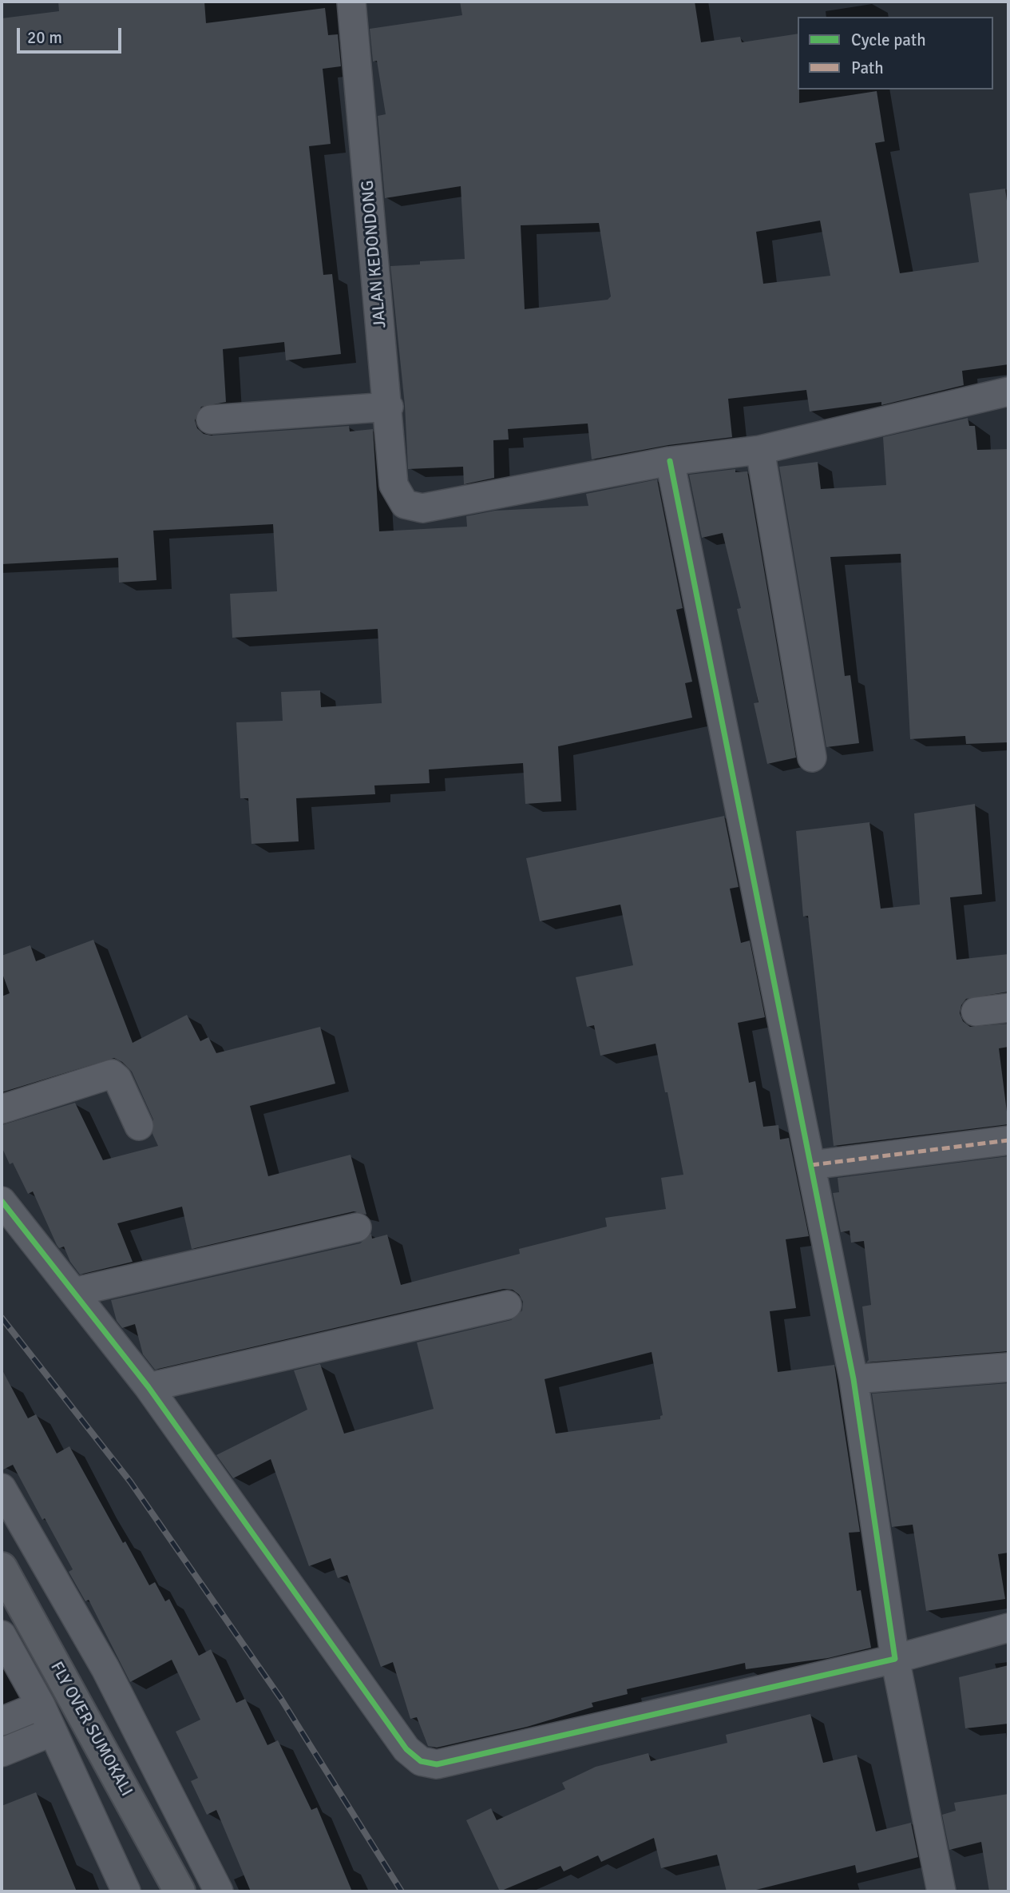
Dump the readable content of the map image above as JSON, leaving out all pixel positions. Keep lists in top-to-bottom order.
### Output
{
  "streets": {
    "main road": ["FLY OVER SUMOKALI"],
    "street": ["JALAN KEDONDONG"]
  },
  "legend": ["Cycle path", "Path"],
  "scale_bar": "20 m"
}
